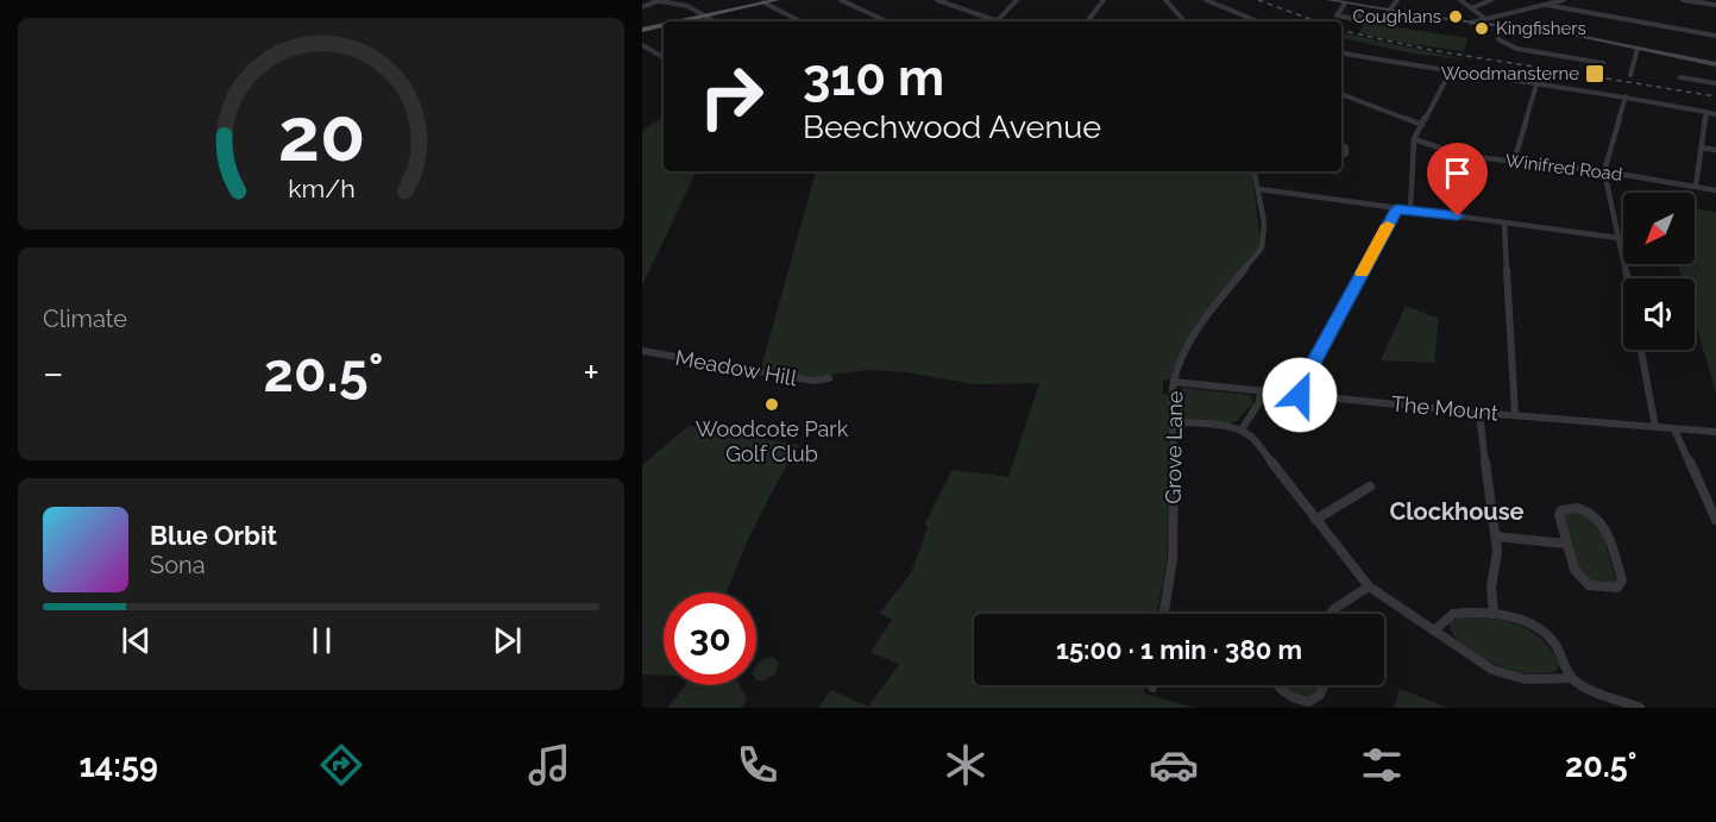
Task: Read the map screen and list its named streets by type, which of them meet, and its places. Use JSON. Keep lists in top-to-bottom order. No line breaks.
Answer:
{"streets":{"street":["Winifred Road","Meadow Hill","The Mount","Grove Lane"]},"crossings":[["The Mount","Grove Lane"]],"districts":["Clockhouse"],"places":{"other":["Coughlans","Kingfishers","Woodcote Park Golf Club"],"transit":["Woodmansterne"]},"north":"bottom left","page":{"turn":["310 m","Beechwood Avenue"],"tile":"Climate","heat":["−","20.5°","+"],"song":["Blue Orbit","Sona"],"limit":"30","trip":"15:00 · 1 min · 380 m","tabs":["14:59","20.5°"],"gauge":["20","km/h"]}}
